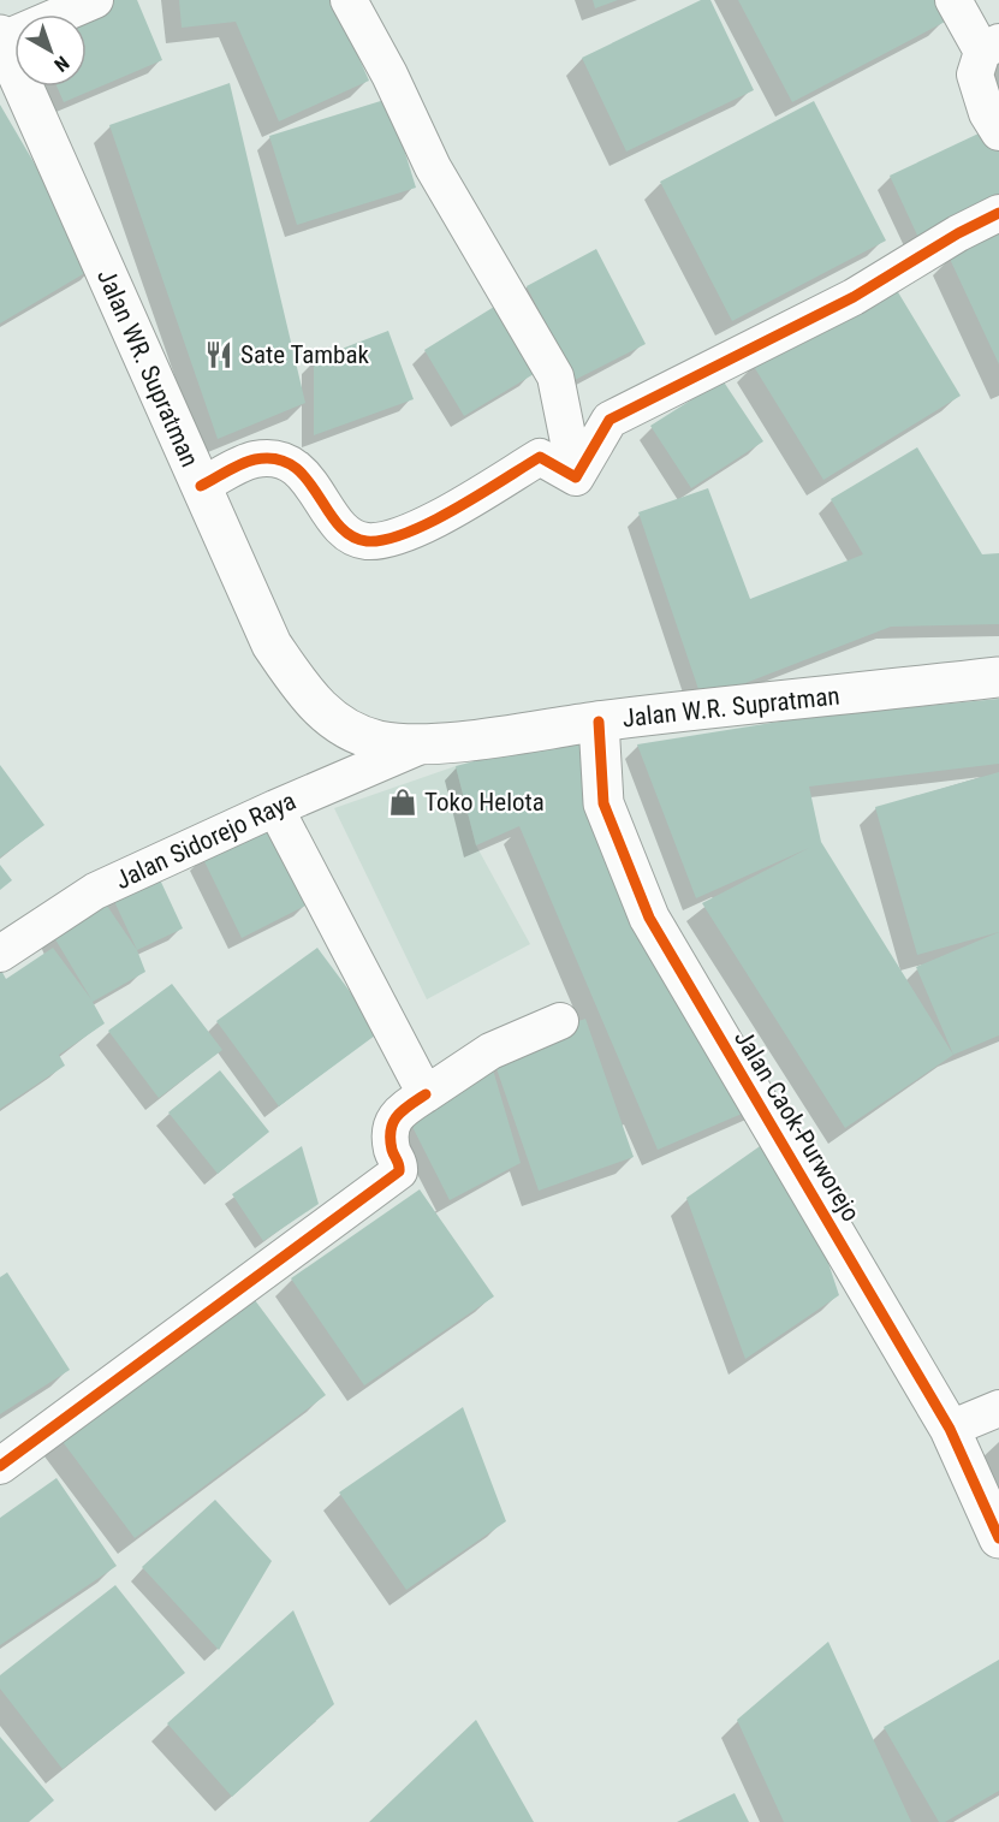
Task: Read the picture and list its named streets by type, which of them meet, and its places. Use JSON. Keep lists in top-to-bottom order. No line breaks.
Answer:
{"streets":{"main road":["Jalan WR. Supratman","Jalan W.R. Supratman","Jalan Caok-Purworejo"],"street":["Jalan Sidorejo Raya"]},"crossings":[["Jalan WR. Supratman","Jalan W.R. Supratman"],["Jalan WR. Supratman","Jalan Sidorejo Raya"],["Jalan W.R. Supratman","Jalan Sidorejo Raya"],["Jalan W.R. Supratman","Jalan Caok-Purworejo"]],"places":{"restaurant":["Sate Tambak"],"shop":["Toko Helota"]},"north":"bottom right"}
